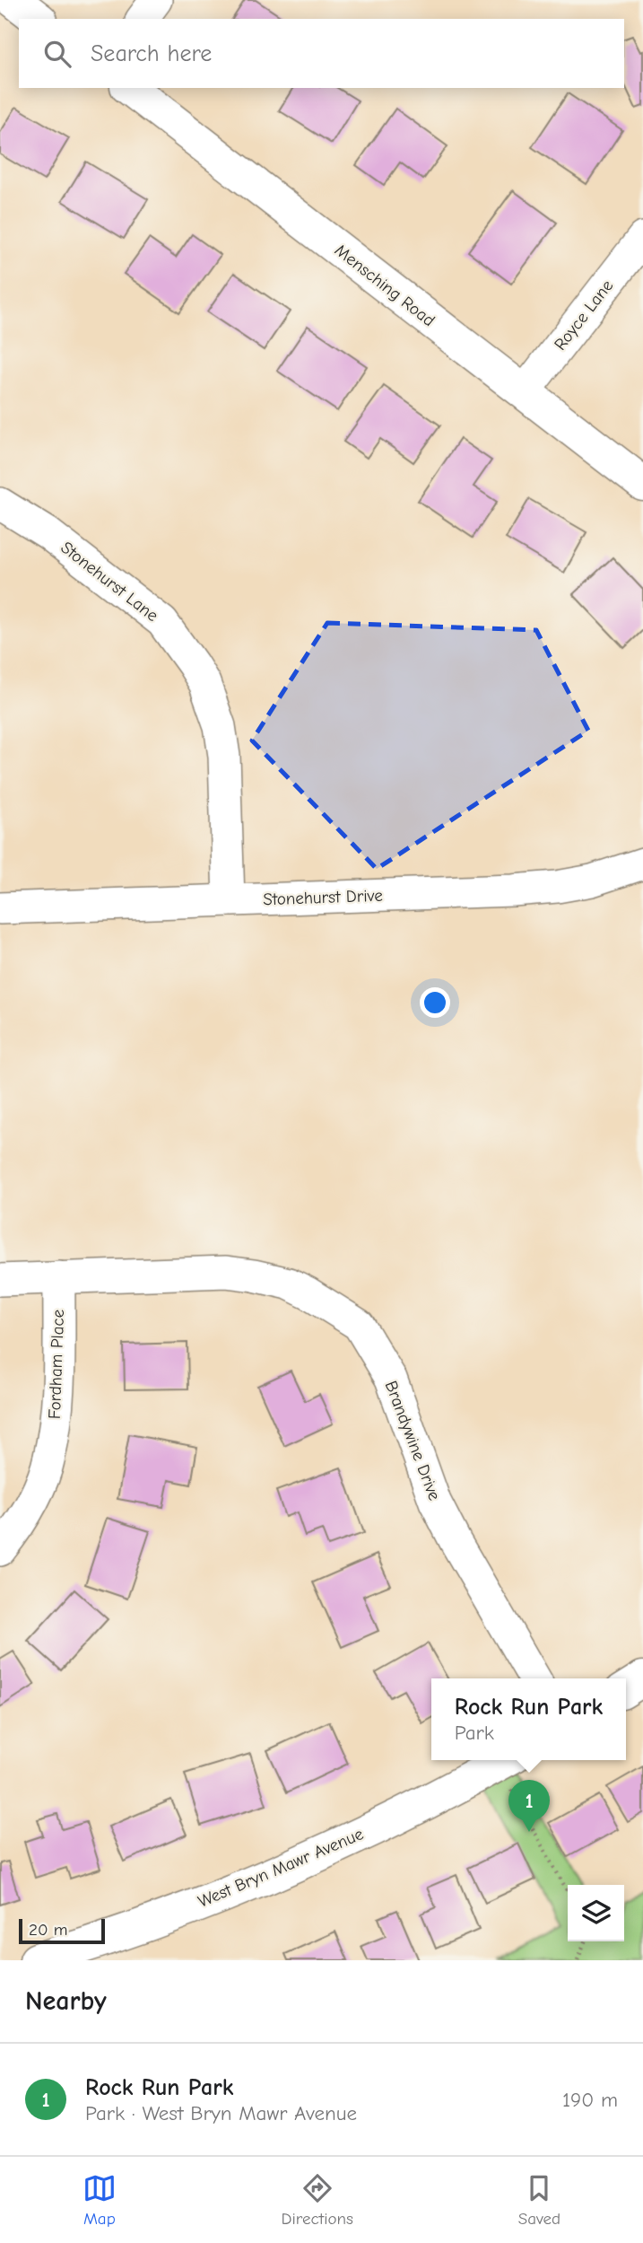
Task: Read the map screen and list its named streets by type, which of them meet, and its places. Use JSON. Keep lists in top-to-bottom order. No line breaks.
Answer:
{"streets":{"street":["Mensching Road","Royce Lane","Stonehurst Lane","Stonehurst Drive","Fordham Place","Brandywine Drive","West Bryn Mawr Avenue"]},"crossings":[["Mensching Road","Royce Lane"],["Stonehurst Lane","Stonehurst Drive"],["Fordham Place","Brandywine Drive"]],"scale_bar":"20 m","page":{"search":"Search here","popup":["Rock Run Park","Park"],"pins":"1","scale":"20 m","heading":"Nearby","list":[{"mark":"1","name":"Rock Run Park","note":"Park · West Bryn Mawr Avenue","value":"190 m"}],"nav":["Map","Directions","Saved"]}}
